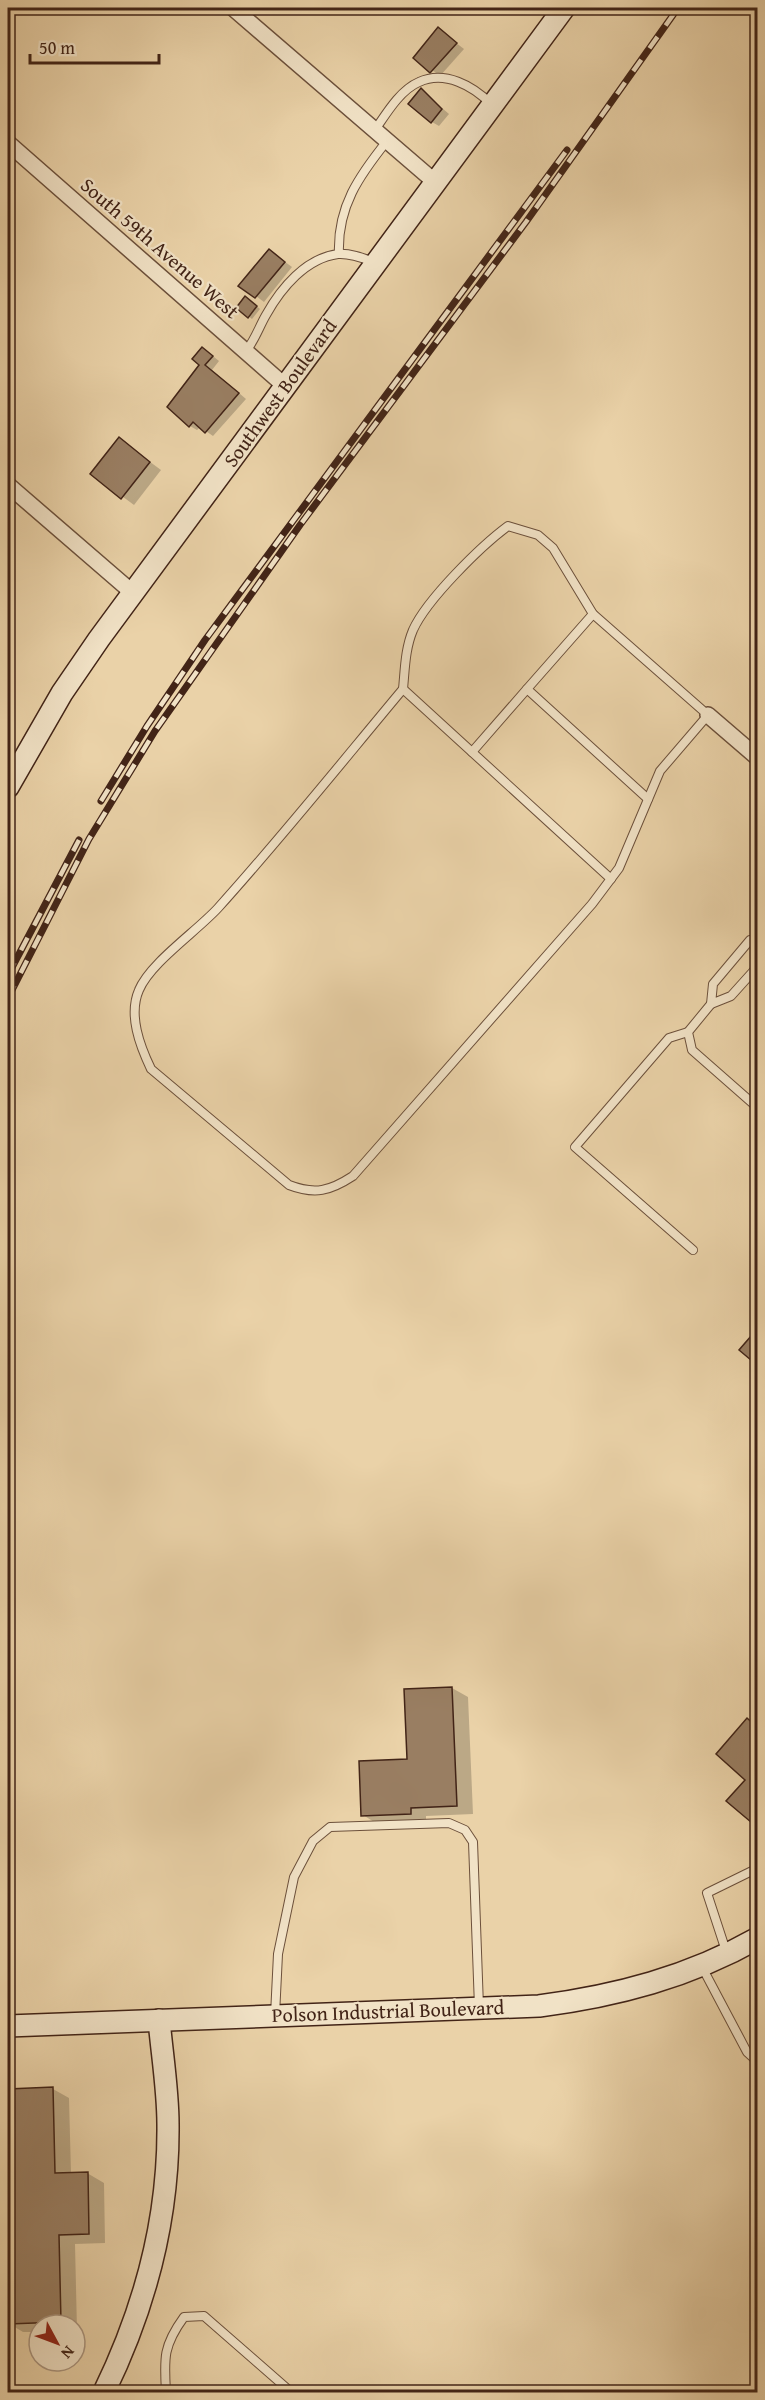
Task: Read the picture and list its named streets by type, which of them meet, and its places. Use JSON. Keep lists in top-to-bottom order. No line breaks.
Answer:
{"streets":{"street":["South 59th Avenue West","Southwest Boulevard","Polson Industrial Boulevard"]},"crossings":[["South 59th Avenue West","Southwest Boulevard"]],"scale_bar":"50 m","north":"bottom right"}
